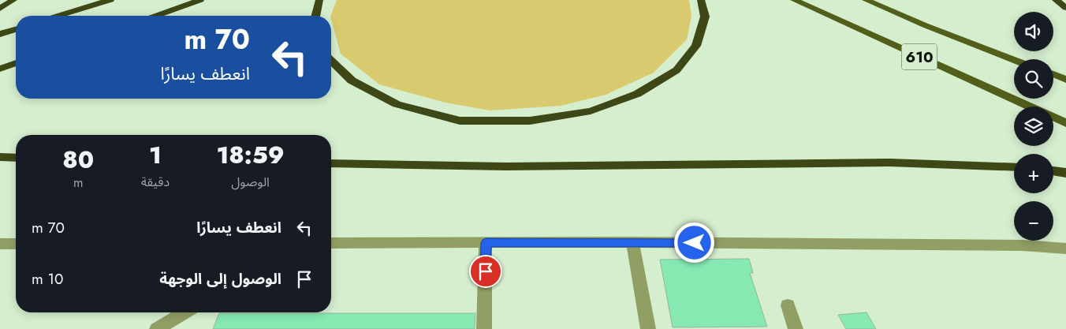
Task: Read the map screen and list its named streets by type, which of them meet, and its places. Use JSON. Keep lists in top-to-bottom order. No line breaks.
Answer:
{"streets":{"main road":["610"]},"page":{"map_buttons":["+","−"],"turn":["70 m","انعطف يسارًا"],"eta":["18:59","الوصول","1","دقيقة","80","m"],"list":[{"name":"انعطف يسارًا","value":"70 m"},{"name":"الوصول إلى الوجهة","value":"10 m"}]}}
